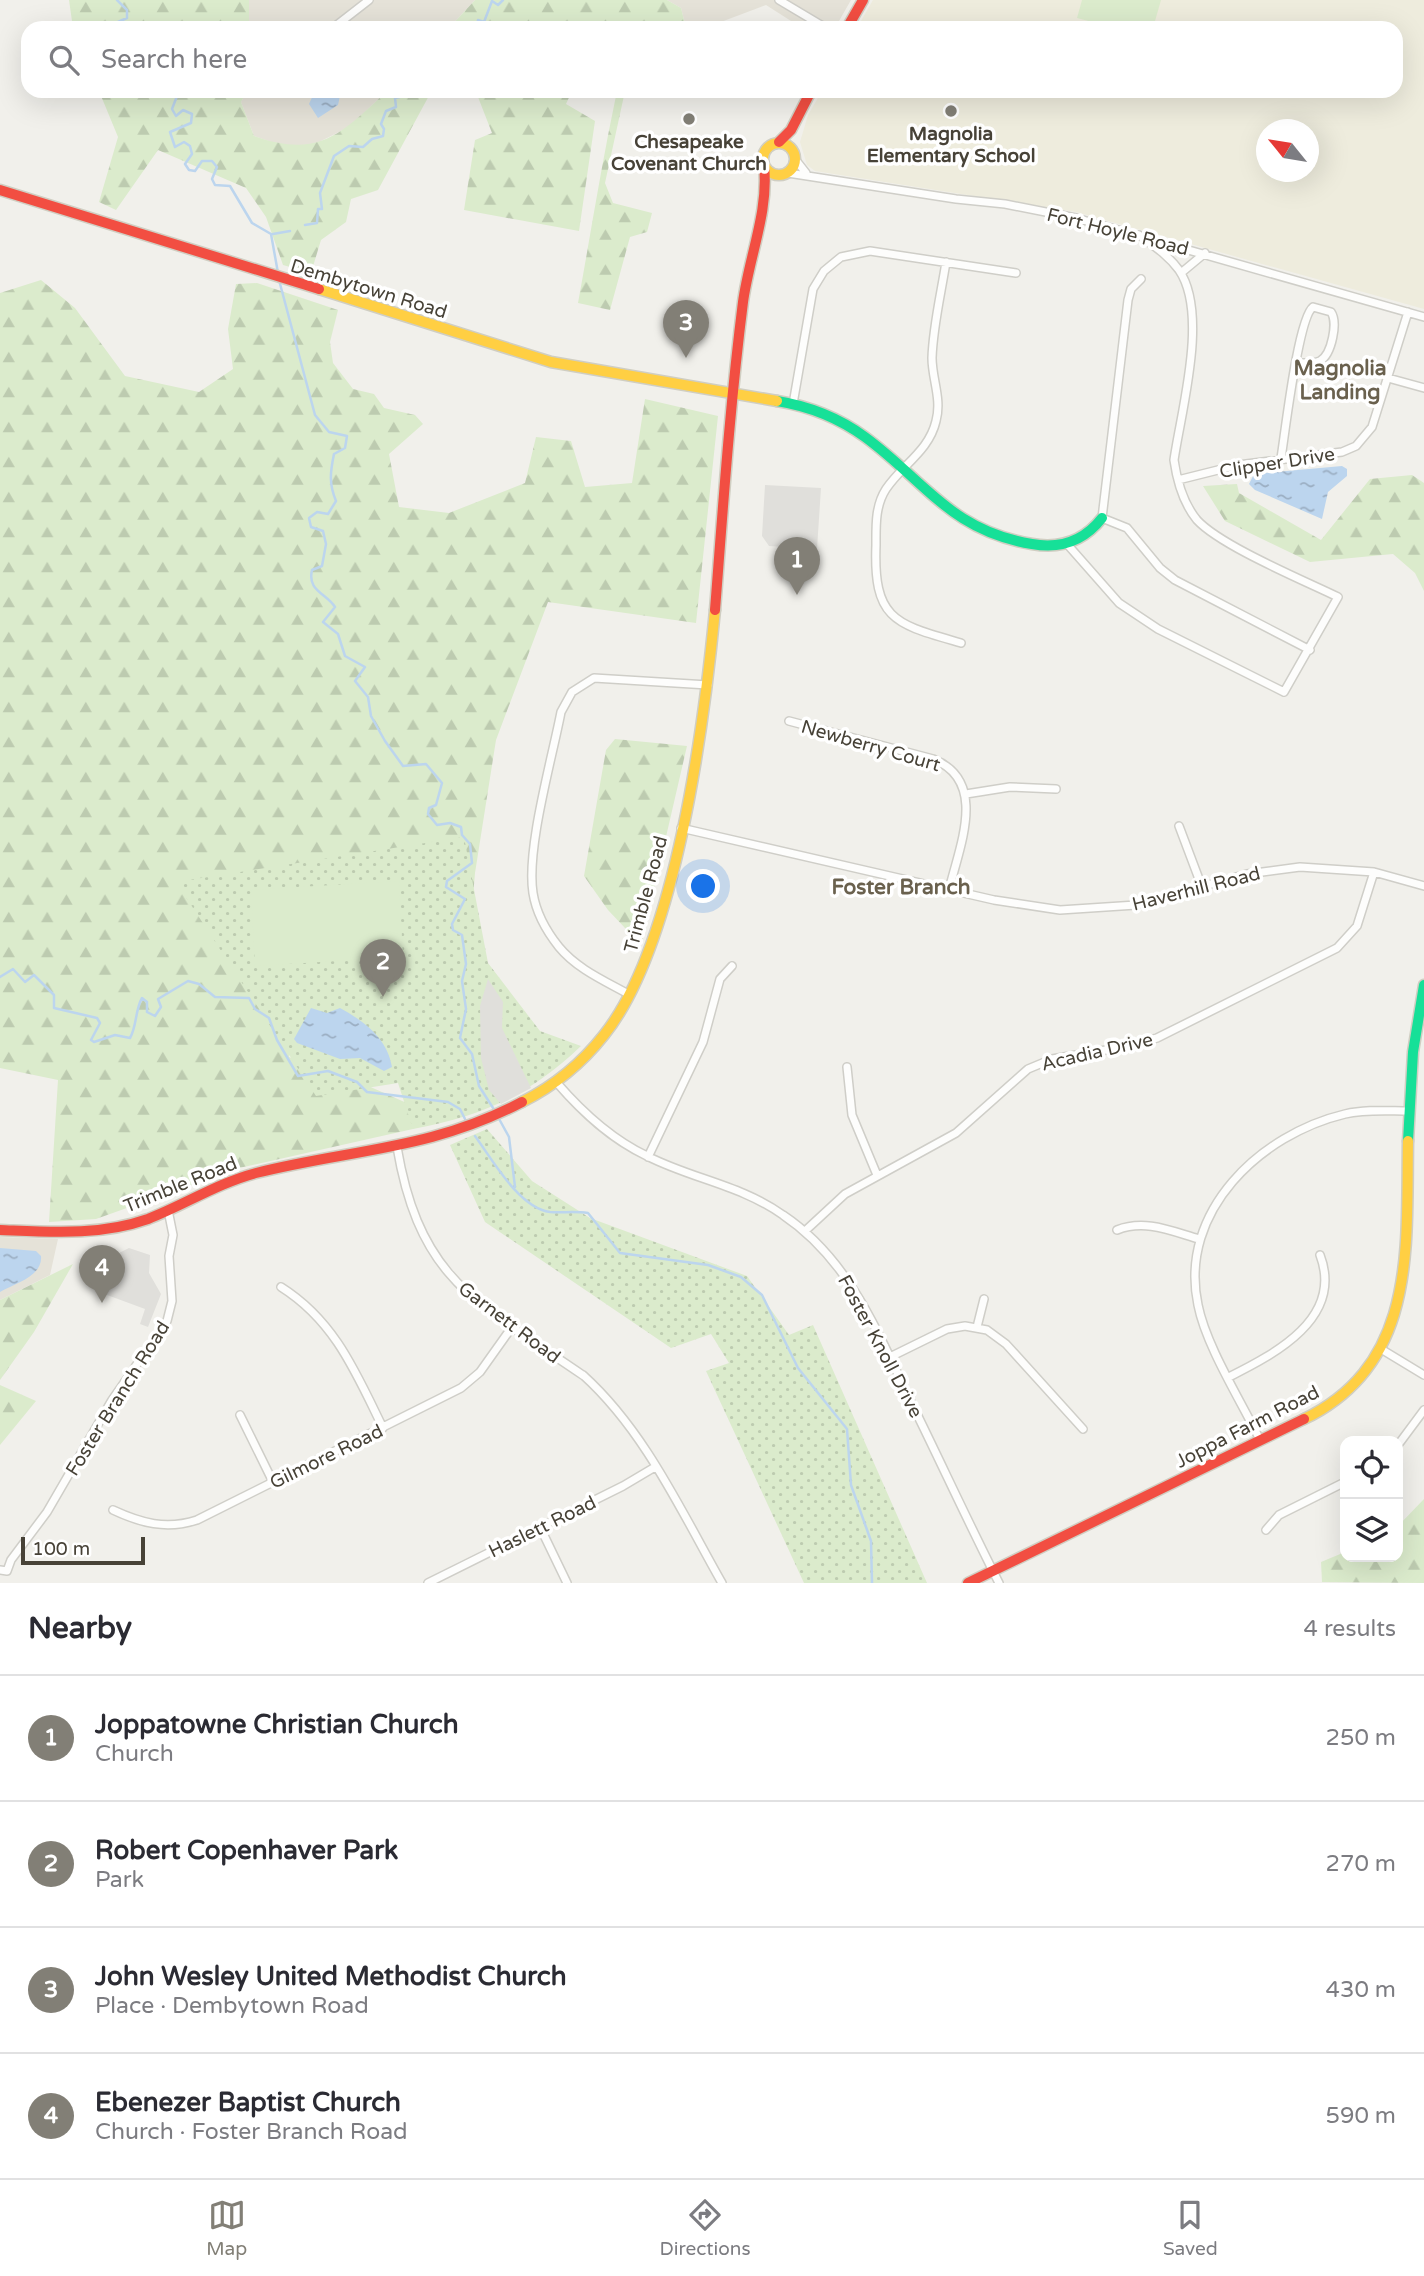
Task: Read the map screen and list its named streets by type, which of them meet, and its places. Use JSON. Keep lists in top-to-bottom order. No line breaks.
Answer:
{"streets":{"street":["Fort Hoyle Road","Dembytown Road","Clipper Drive","Newberry Court","Haverhill Road","Trimble Road","Acadia Drive","Garnett Road","Foster Knoll Drive","Foster Branch Road","Joppa Farm Road","Gilmore Road","Haslett Road"]},"crossings":[["Fort Hoyle Road","Clipper Drive"],["Fort Hoyle Road","Trimble Road"],["Dembytown Road","Trimble Road"],["Haverhill Road","Trimble Road"],["Haverhill Road","Acadia Drive"],["Trimble Road","Garnett Road"],["Trimble Road","Foster Knoll Drive"],["Trimble Road","Foster Branch Road"],["Acadia Drive","Foster Knoll Drive"],["Garnett Road","Gilmore Road"],["Garnett Road","Haslett Road"],["Foster Knoll Drive","Joppa Farm Road"]],"districts":["Magnolia Landing","Foster Branch"],"places":["Magnolia Elementary School","Chesapeake Covenant Church"],"scale_bar":"100 m","north":"top left","page":{"search":"Search here","pins":["3","1","2","4"],"scale":"100 m","heading":["Nearby","4 results"],"list":[{"mark":"1","name":"Joppatowne Christian Church","note":"Church","value":"250 m"},{"mark":"2","name":"Robert Copenhaver Park","note":"Park","value":"270 m"},{"mark":"3","name":"John Wesley United Methodist Church","note":"Place · Dembytown Road","value":"430 m"},{"mark":"4","name":"Ebenezer Baptist Church","note":"Church · Foster Branch Road","value":"590 m"}],"nav":["Map","Directions","Saved"]}}
